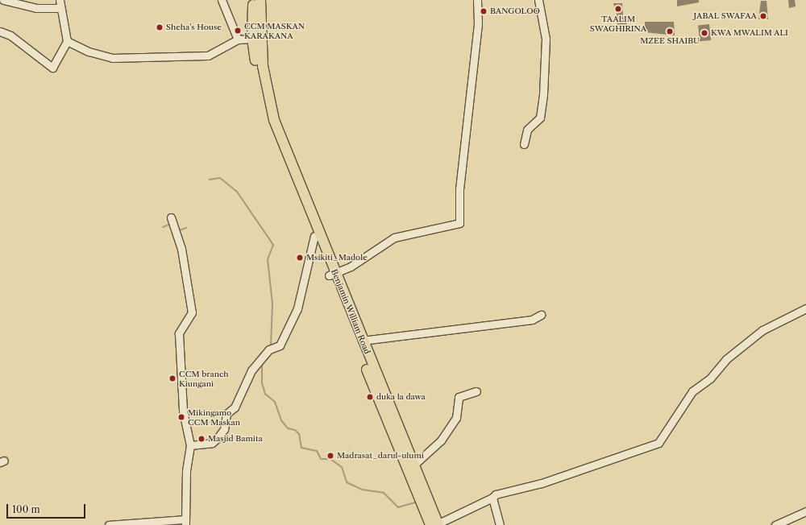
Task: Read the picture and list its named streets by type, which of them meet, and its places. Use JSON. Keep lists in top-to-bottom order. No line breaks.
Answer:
{"streets":{"main road":["Benjamin William Road"]},"places":["TAALIM SWAGHIRINA","BANGOLOO","JABAL SWAFAA","Sheha's House","CCM MASKAN KARAKANA","MZEE SHAIBU","KWA MWALIM ALI","Msikiti_Madole","CCM branch Kiungani","duka la dawa","Mikingamo CCM Maskan","Masjid Bamita","Madrasat_darul-ulumi"],"scale_bar":"100 m"}
